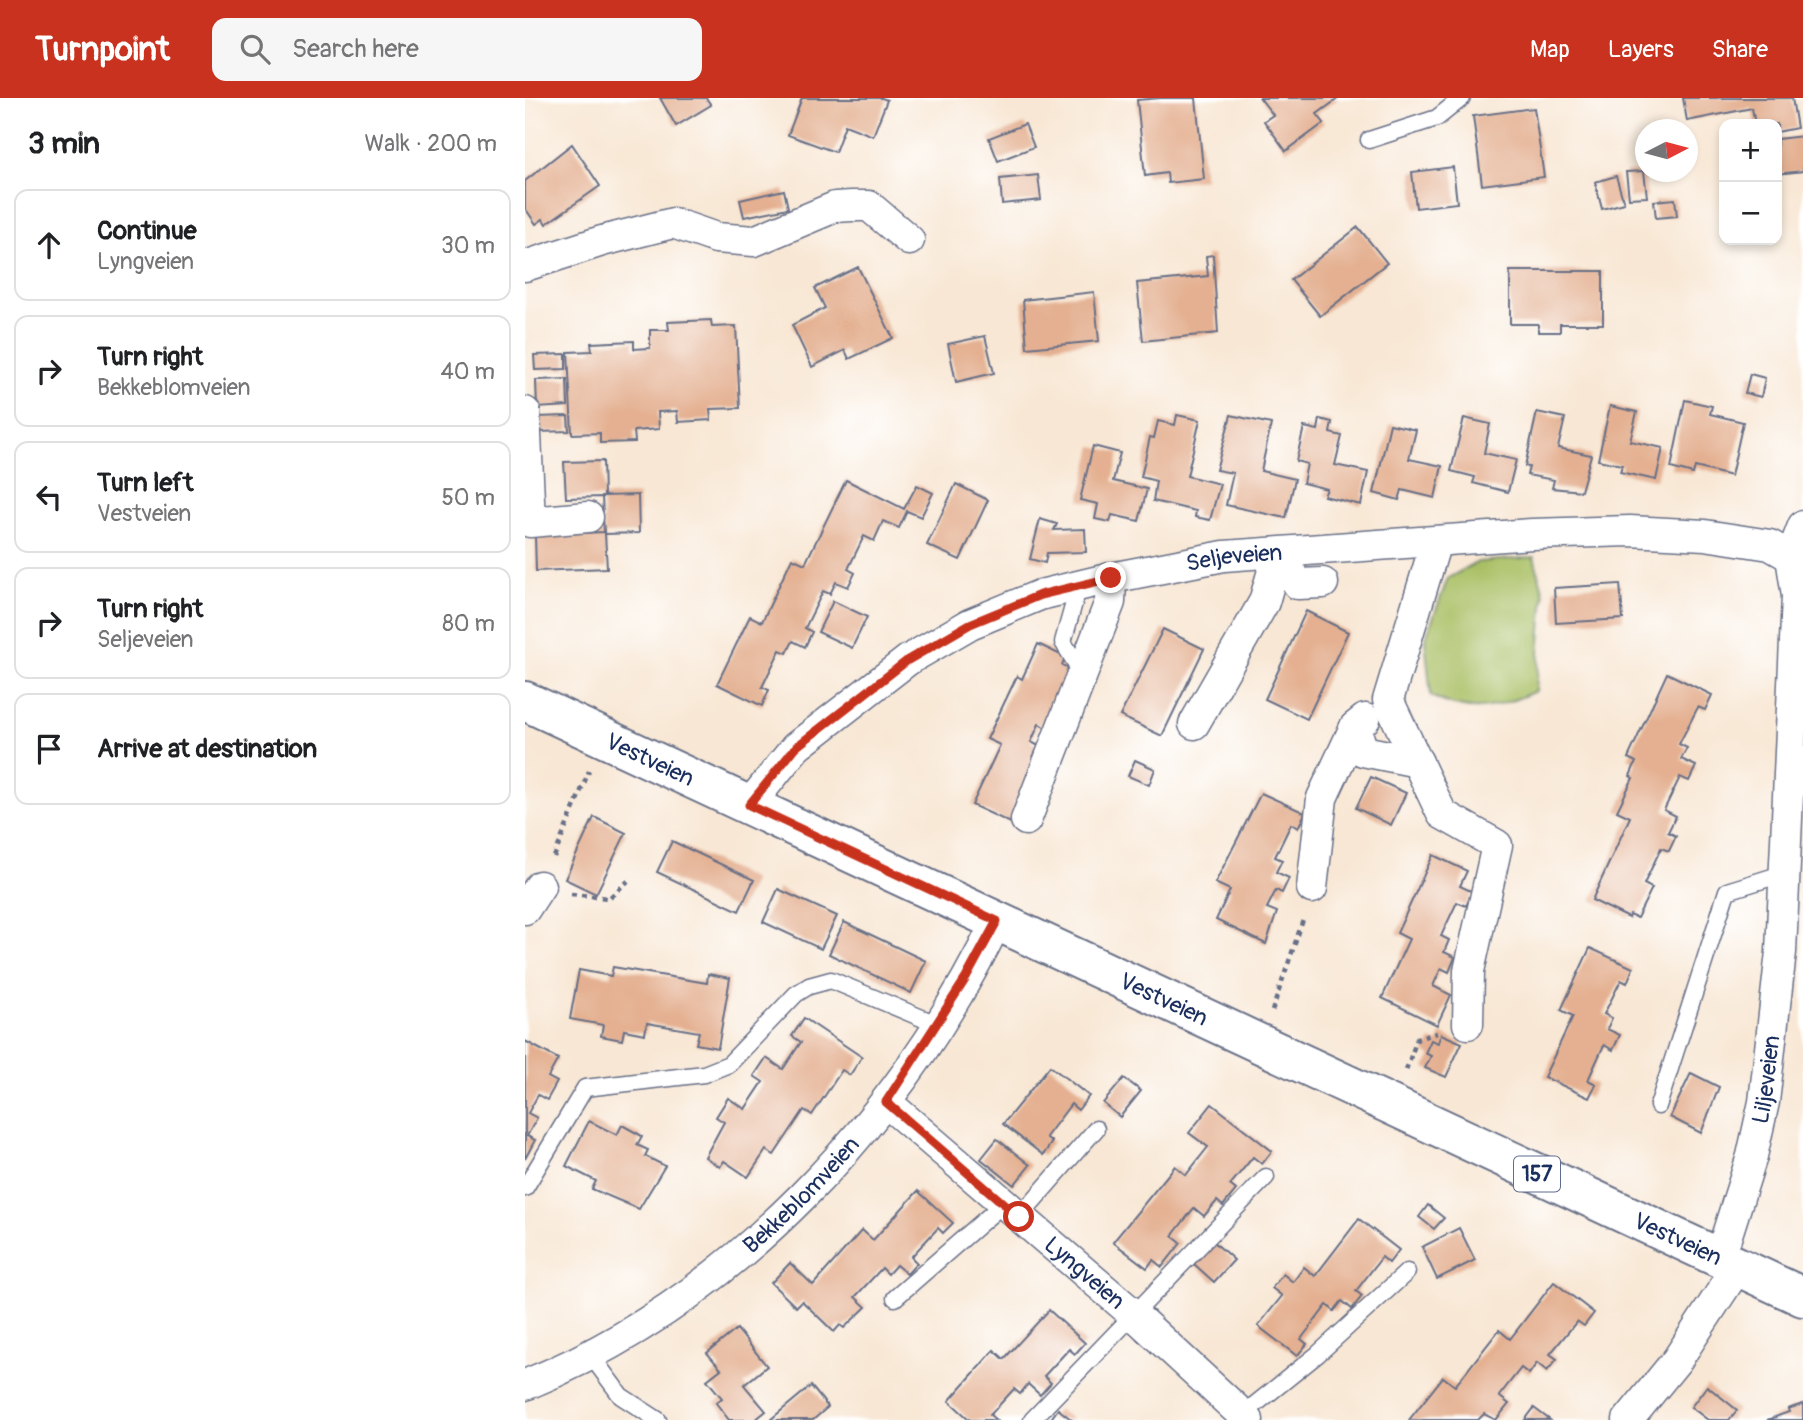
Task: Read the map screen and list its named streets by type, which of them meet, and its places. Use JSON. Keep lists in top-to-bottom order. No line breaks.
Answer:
{"streets":{"main road":["Vestveien","157"],"street":["Seljeveien","Liljeveien","Bekkeblomveien","Lyngveien"]},"crossings":[["Seljeveien","Vestveien"],["Seljeveien","Liljeveien"],["Vestveien","Liljeveien"],["Vestveien","Bekkeblomveien"],["Bekkeblomveien","Lyngveien"]],"north":"right","page":{"header":"Turnpoint","search":"Search here","nav":["Map","Layers","Share"],"heading":["3 min","Walk · 200 m"],"map_buttons":["+","−"],"list":[["Continue","Lyngveien","30 m"],["Turn right","Bekkeblomveien","40 m"],["Turn left","Vestveien","50 m"],["Turn right","Seljeveien","80 m"],"Arrive at destination"]}}
